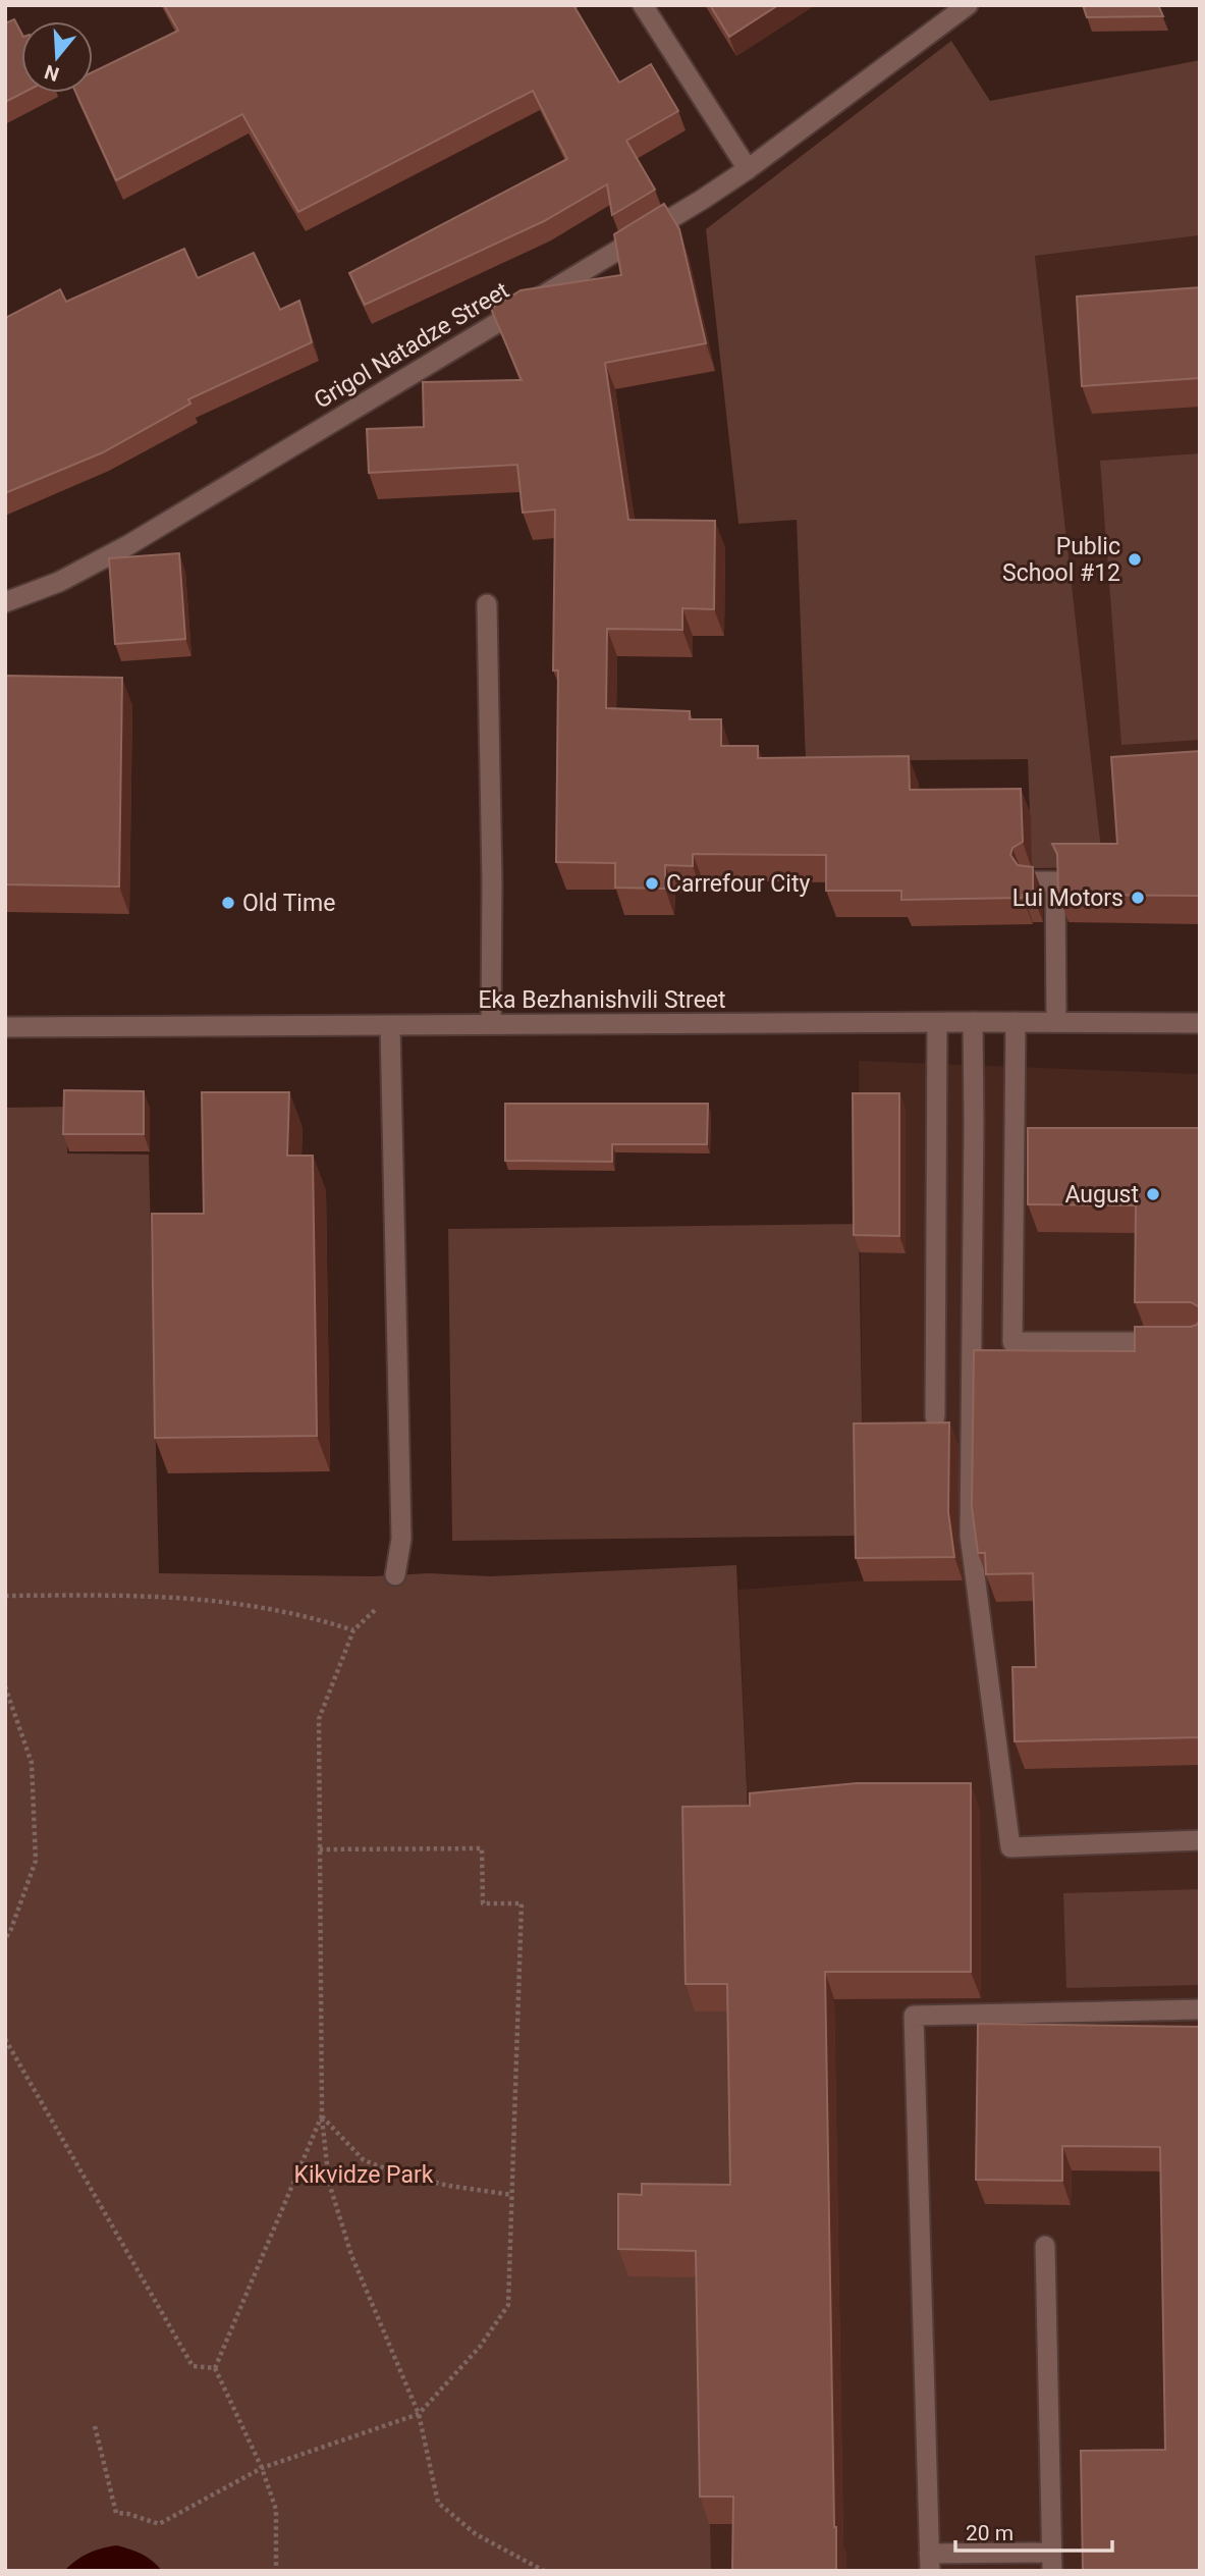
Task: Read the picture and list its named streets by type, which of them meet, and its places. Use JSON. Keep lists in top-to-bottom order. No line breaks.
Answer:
{"streets":{"street":["Grigol Natadze Street","Eka Bezhanishvili Street"]},"parks":["Kikvidze Park"],"places":["Public School #12","Carrefour City","Lui Motors","Old Time","August"],"scale_bar":"20 m","north":"bottom"}
